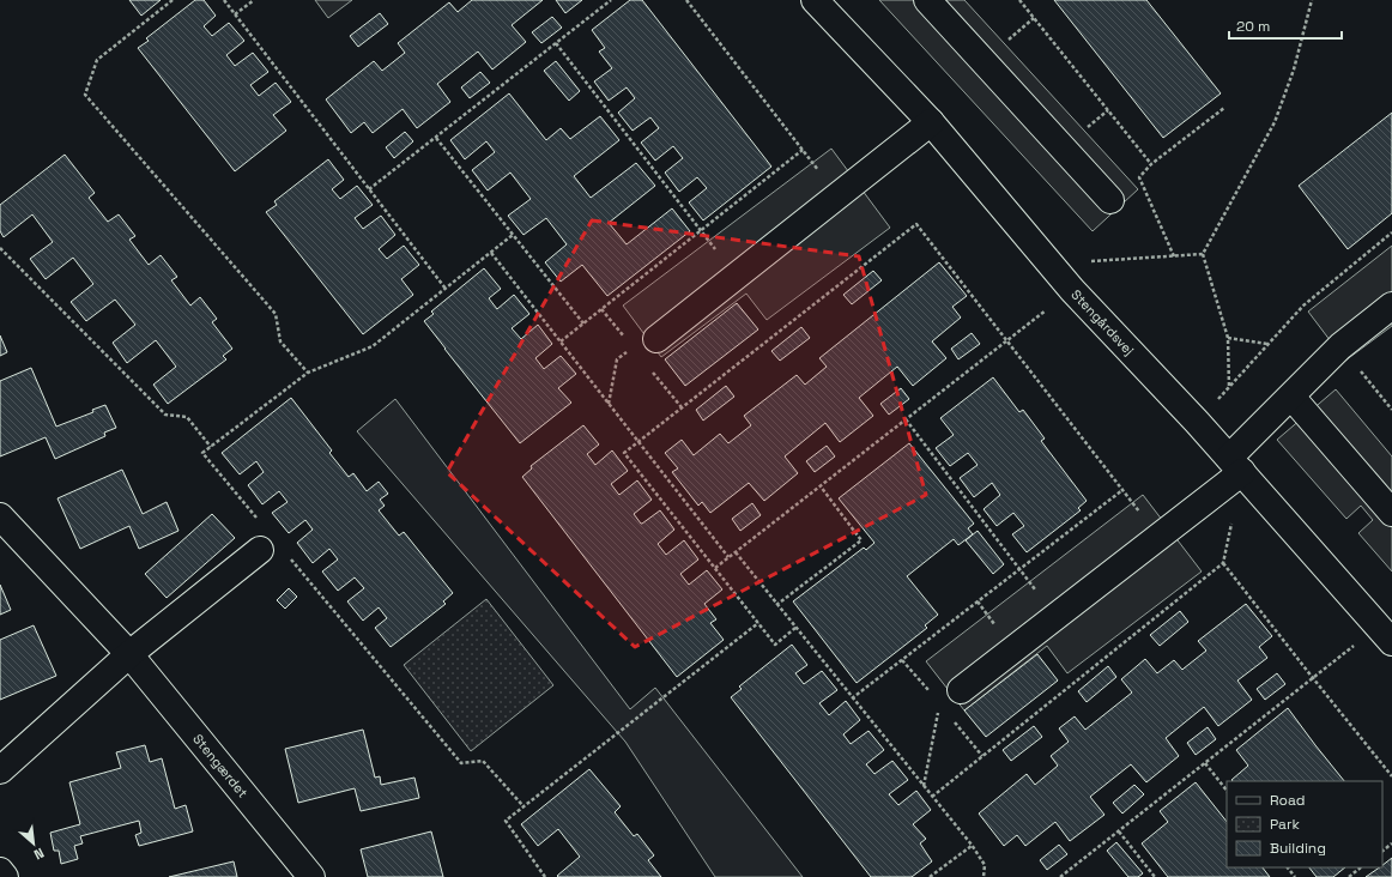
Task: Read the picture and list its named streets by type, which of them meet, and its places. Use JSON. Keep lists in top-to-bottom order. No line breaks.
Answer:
{"streets":{"street":["Stengårdsvej","Stengærdet"]},"legend":["Road","Park","Building"],"scale_bar":"20 m","north":"bottom right"}
